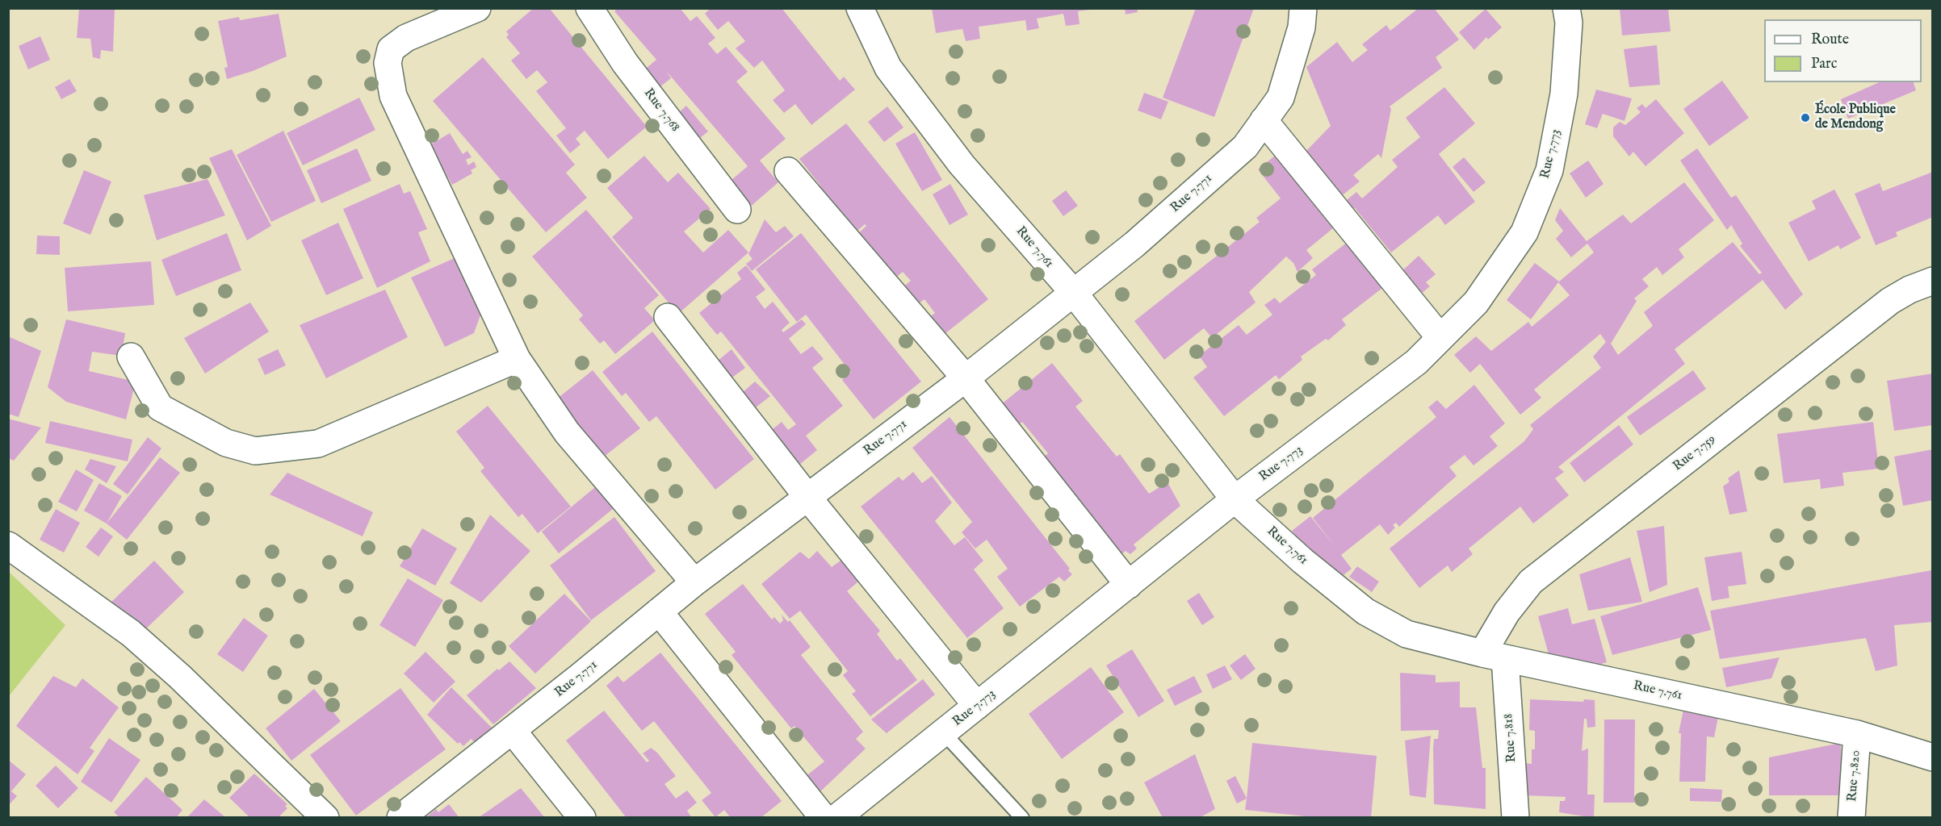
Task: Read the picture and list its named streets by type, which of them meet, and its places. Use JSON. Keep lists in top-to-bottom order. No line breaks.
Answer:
{"streets":{"street":["Rue 7.768","Rue 7.773","Rue 7.771","Rue 7.761","Rue 7.759","Rue 7.818","Rue 7.820"]},"crossings":[["Rue 7.773","Rue 7.761"],["Rue 7.771","Rue 7.761"],["Rue 7.761","Rue 7.759"],["Rue 7.761","Rue 7.818"],["Rue 7.761","Rue 7.820"],["Rue 7.759","Rue 7.818"]],"places":["École Publique de Mendong"],"legend":["Route","Parc"]}
